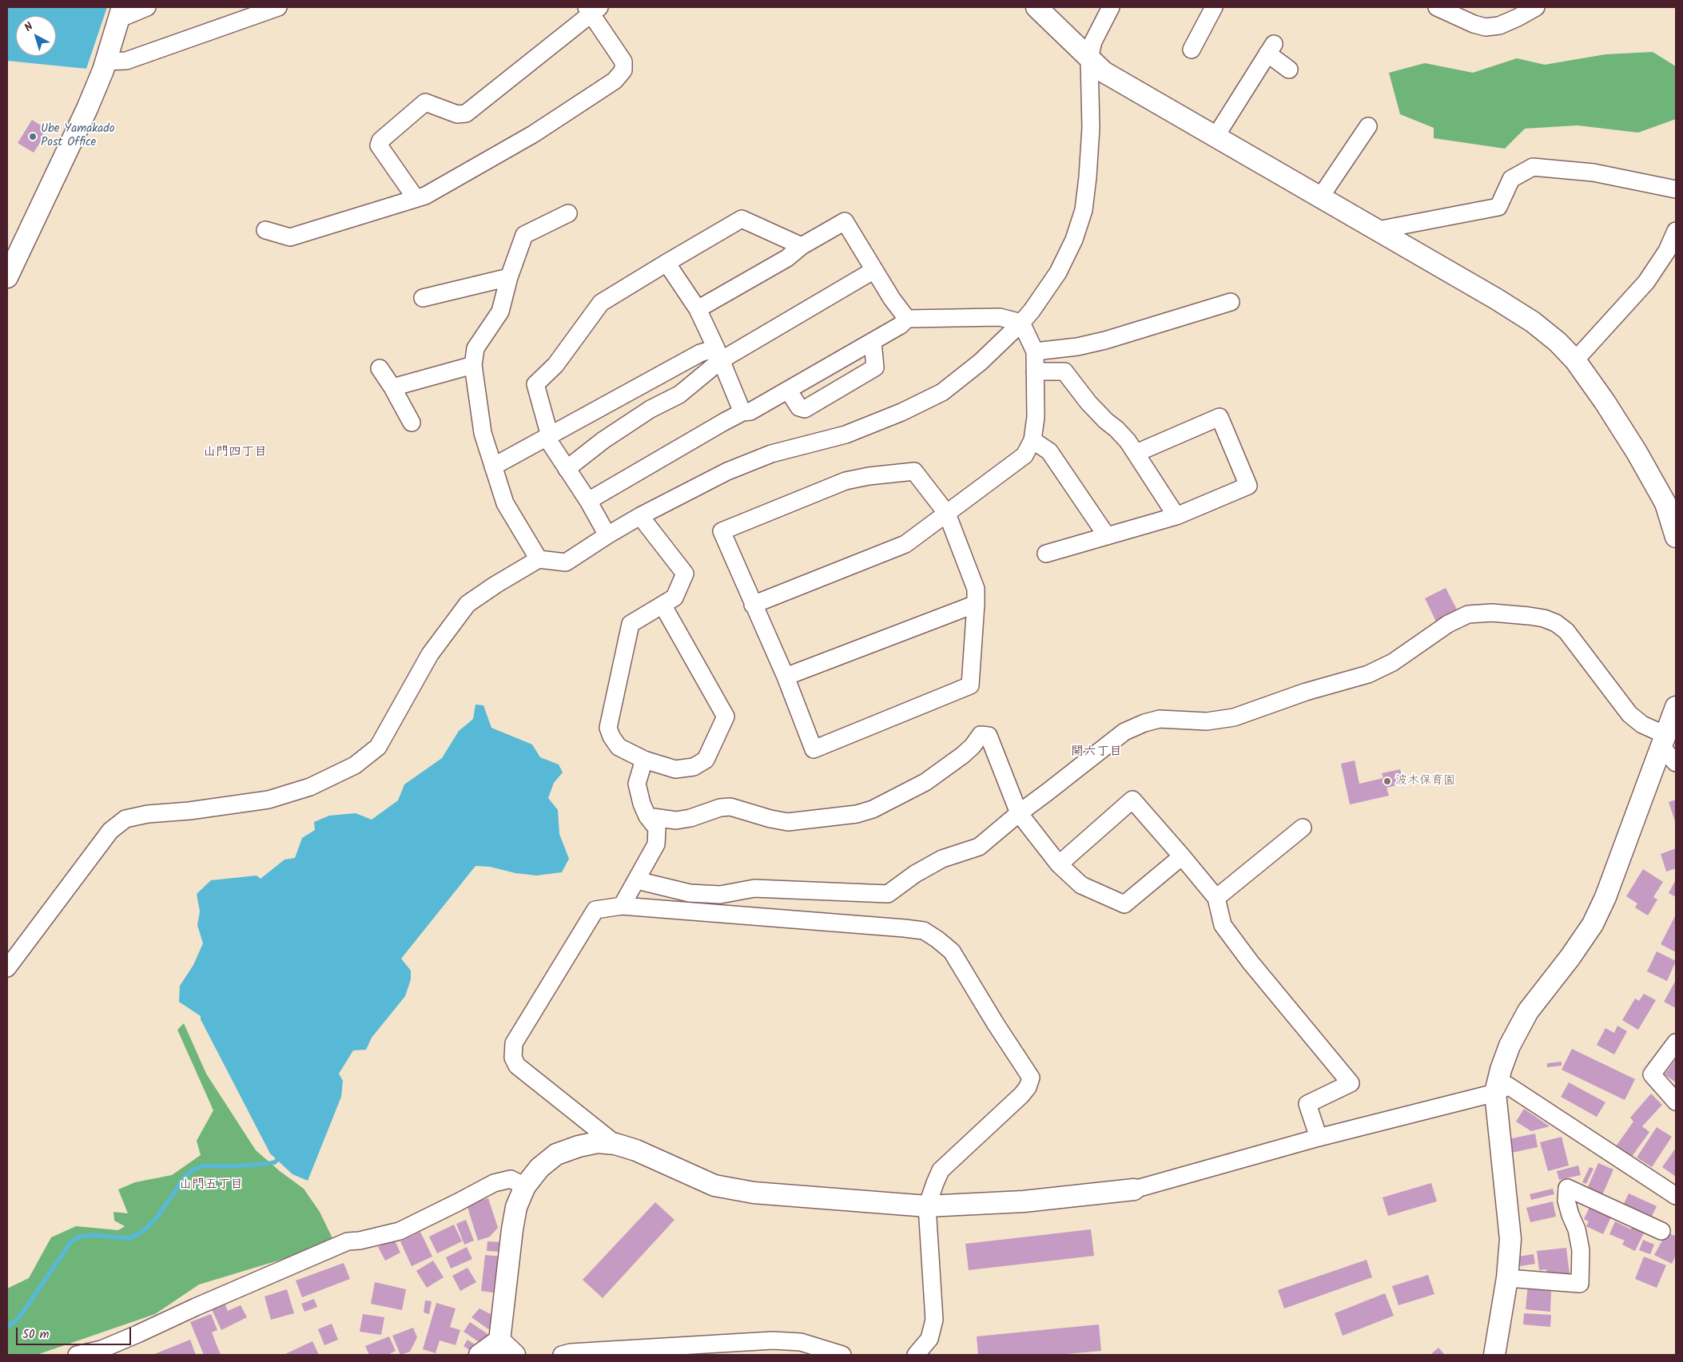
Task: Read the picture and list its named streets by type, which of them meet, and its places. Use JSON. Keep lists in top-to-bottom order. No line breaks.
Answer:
{"districts":["山門四丁目","開六丁目","山門五丁目"],"places":["Ube Yamakado Post Office","波木保育園"],"scale_bar":"50 m","north":"top left"}
